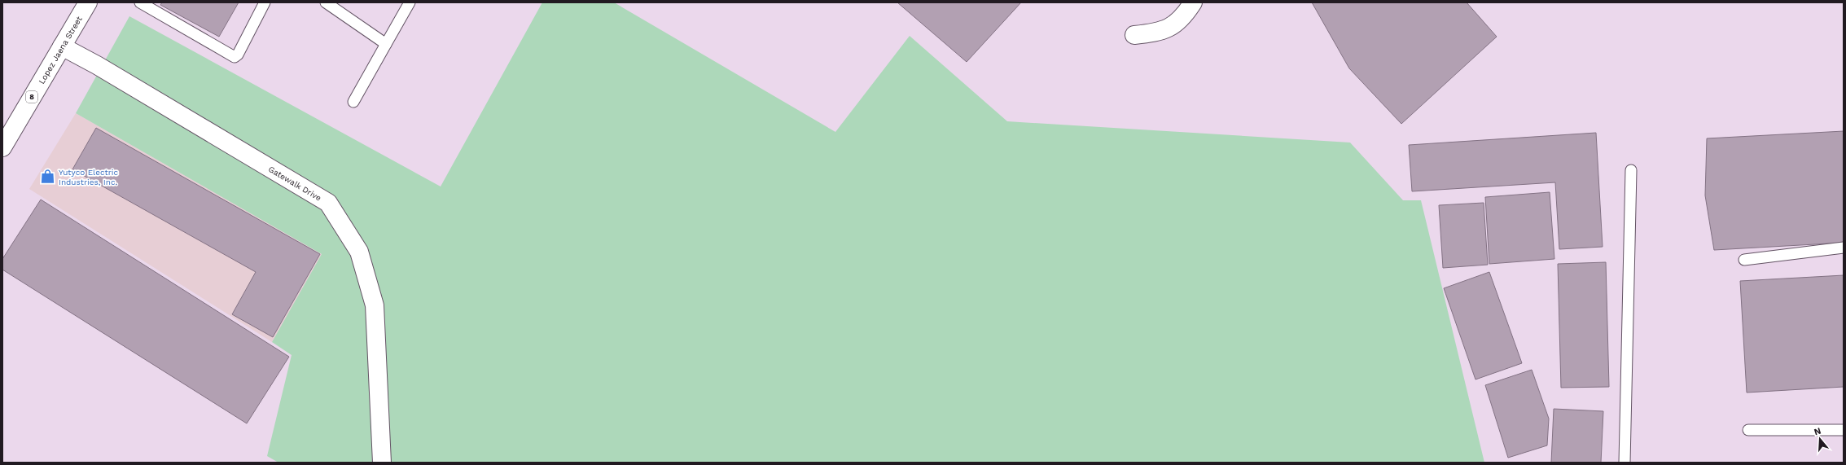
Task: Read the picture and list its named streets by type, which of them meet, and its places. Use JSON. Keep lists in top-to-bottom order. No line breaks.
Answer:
{"streets":{"main road":["Lopez Jaena Street","8","Gatewalk Drive"]},"crossings":[["Lopez Jaena Street","Gatewalk Drive"]],"places":{"shop":["Yutyco Electric Industries, Inc."]},"north":"top"}
